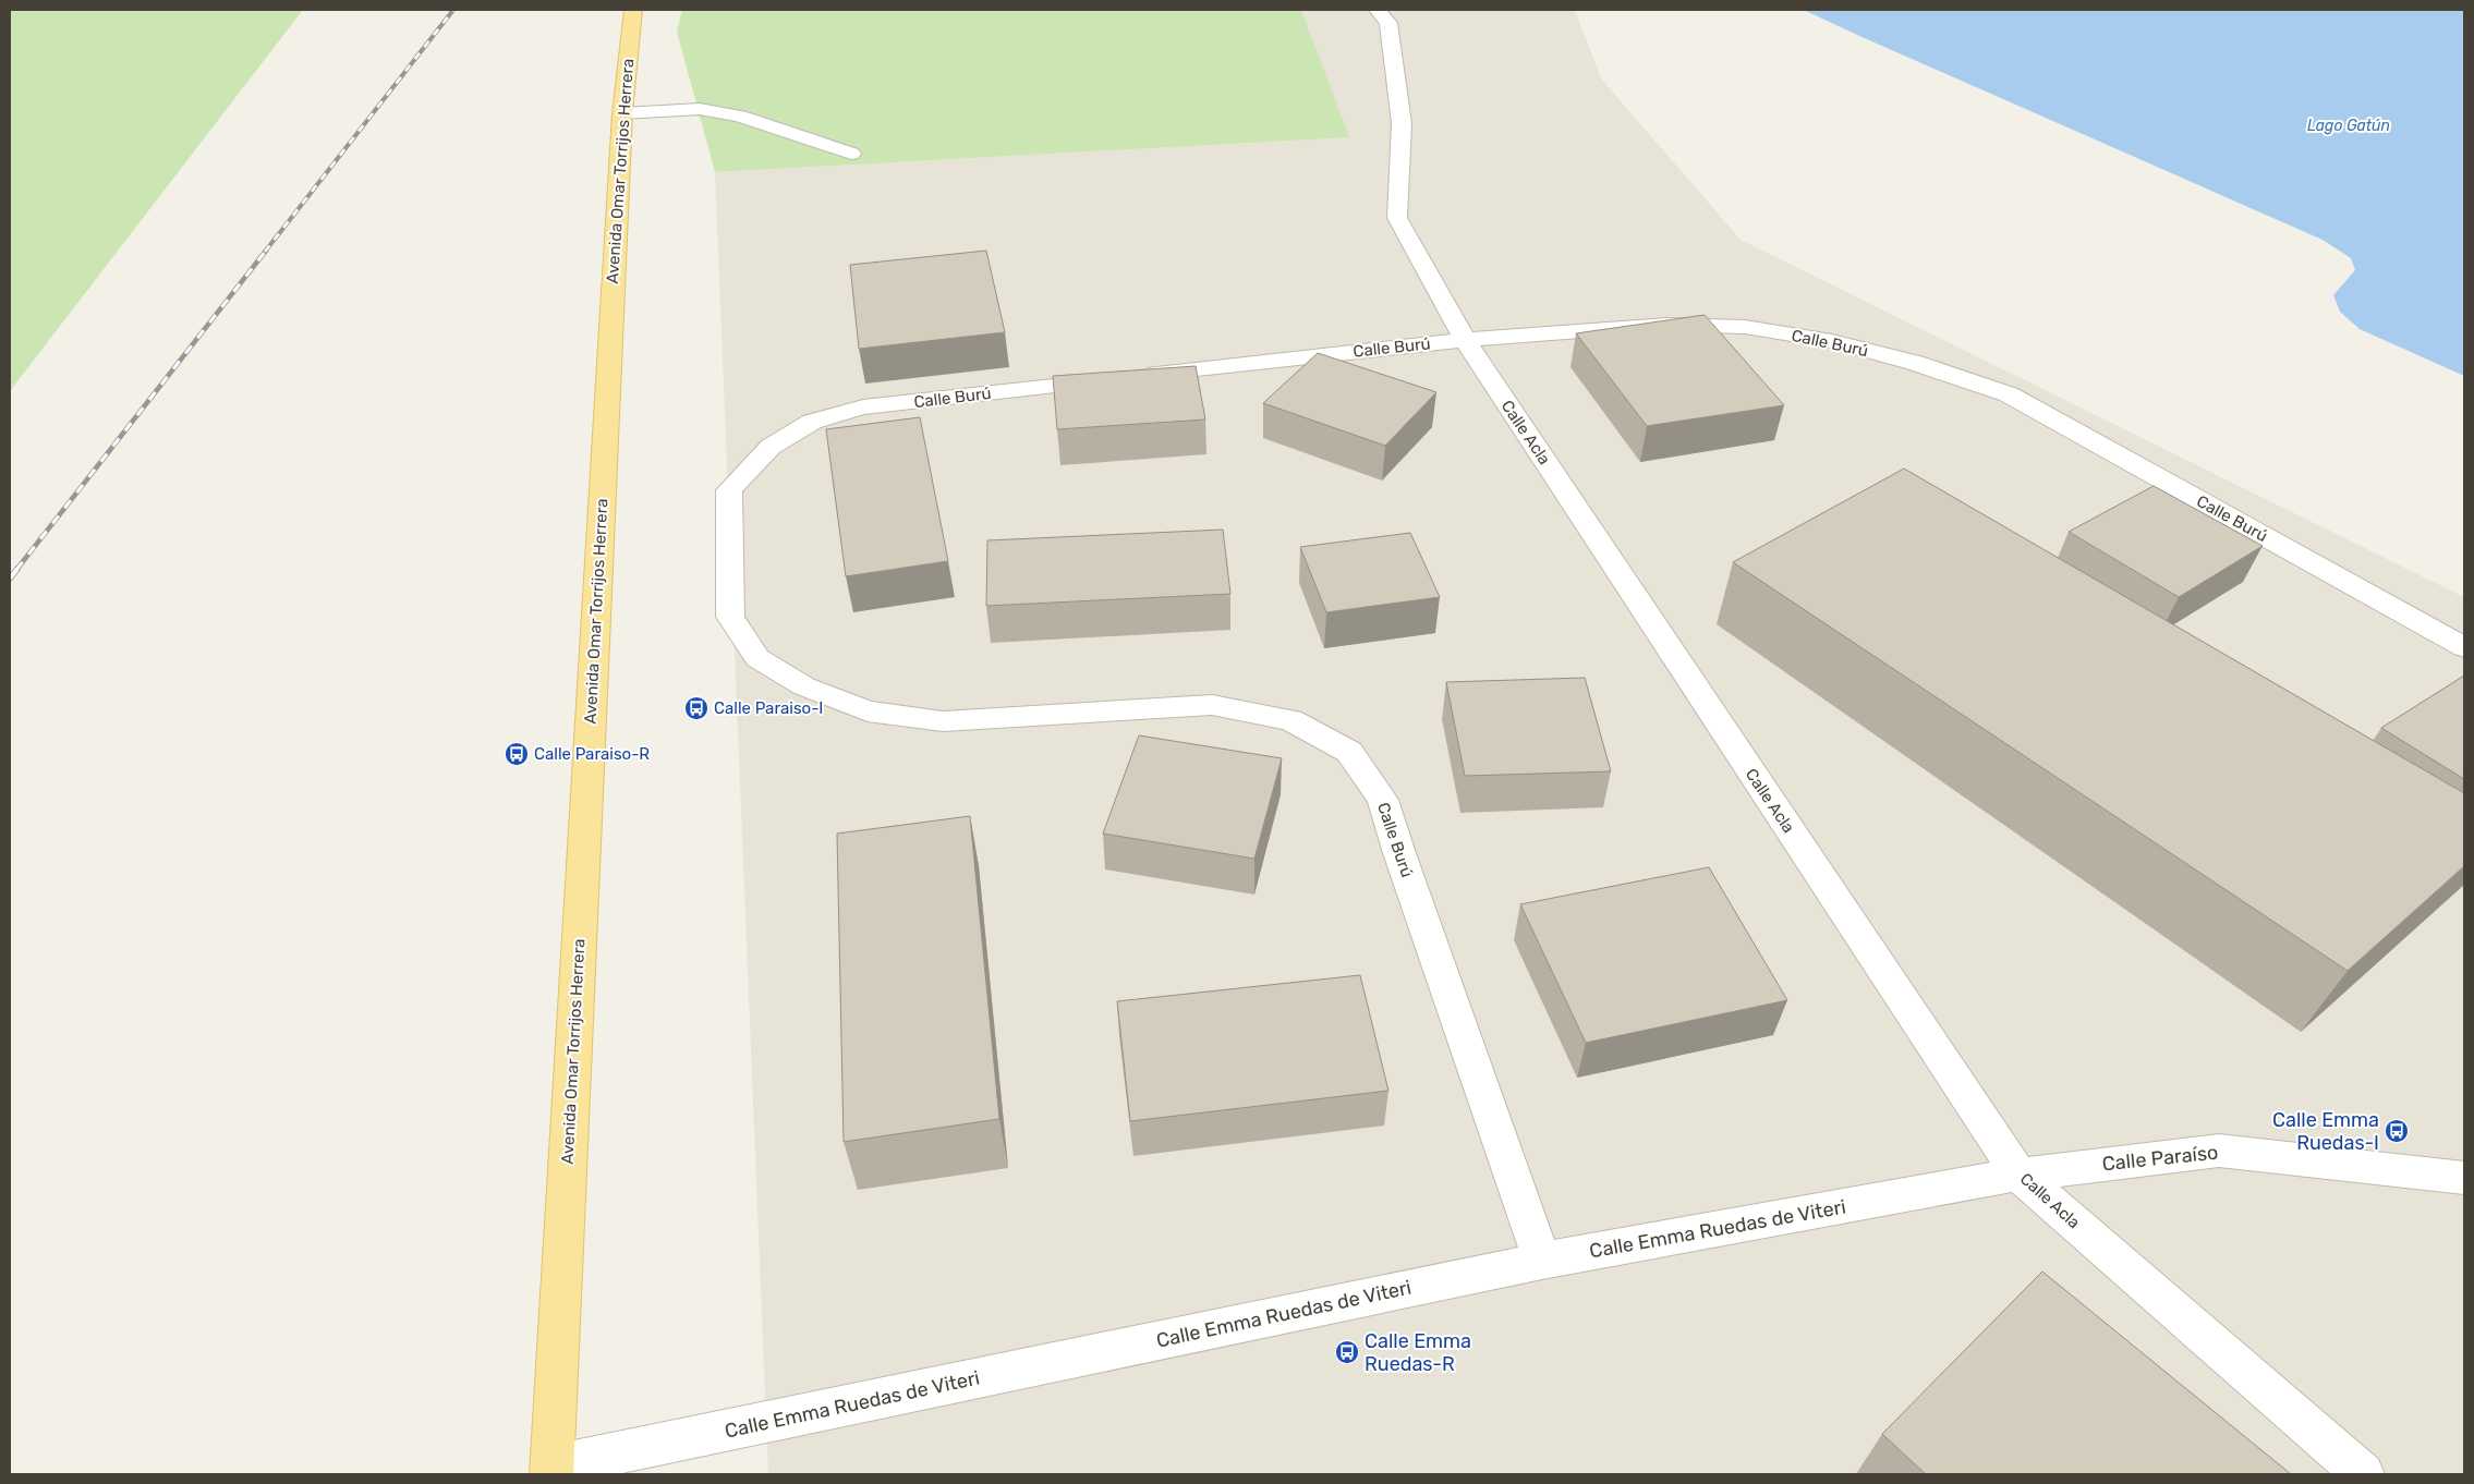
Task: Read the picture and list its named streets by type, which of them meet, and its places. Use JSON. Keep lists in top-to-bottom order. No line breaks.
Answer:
{"streets":{"main road":["Avenida Omar Torrijos Herrera"],"street":["Calle Burú","Calle Acla","Calle Paraíso","Calle Emma Ruedas de Viteri"]},"crossings":[["Avenida Omar Torrijos Herrera","Calle Emma Ruedas de Viteri"],["Calle Burú","Calle Acla"],["Calle Burú","Calle Emma Ruedas de Viteri"],["Calle Acla","Calle Paraíso"],["Calle Acla","Calle Emma Ruedas de Viteri"],["Calle Paraíso","Calle Emma Ruedas de Viteri"]],"water":["Lago Gatún"],"places":{"bus stop":["Calle Paraiso-I","Calle Paraiso-R","Calle Emma Ruedas-I","Calle Emma Ruedas-R"]}}
